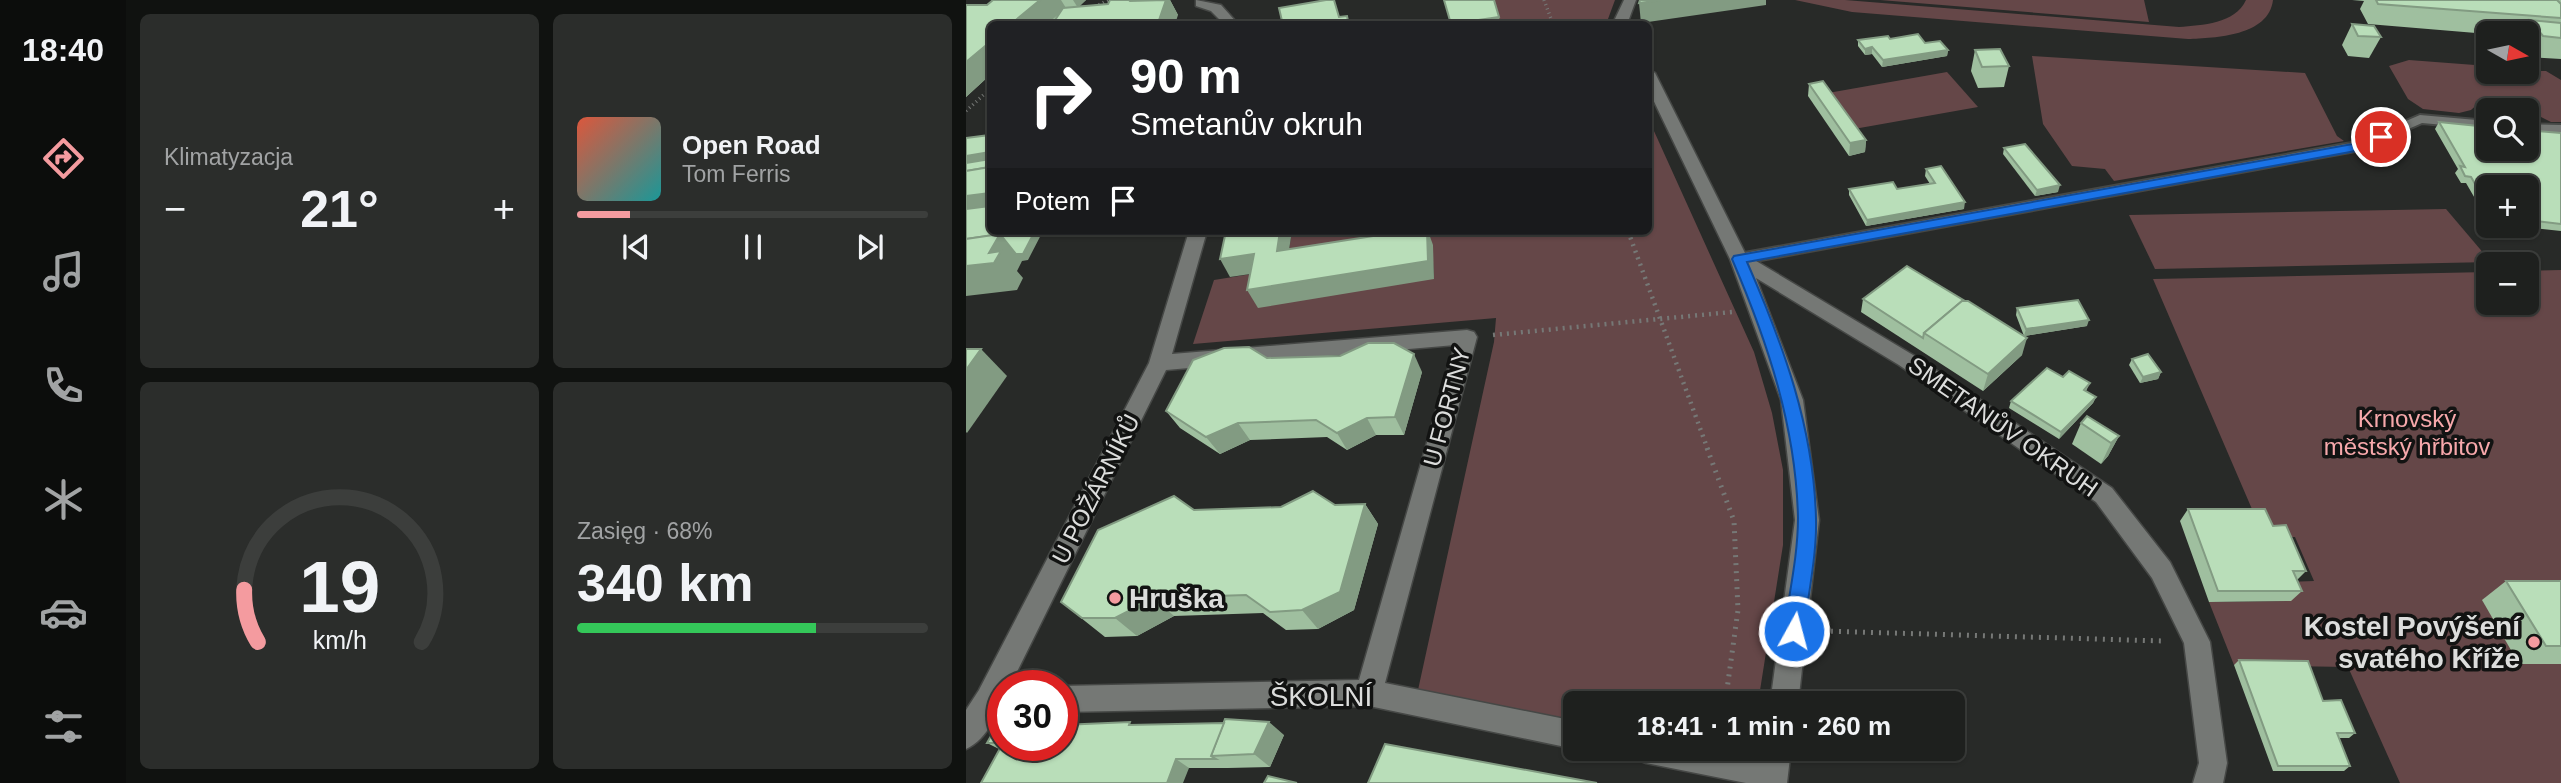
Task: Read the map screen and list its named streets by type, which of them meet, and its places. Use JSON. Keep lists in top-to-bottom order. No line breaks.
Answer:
{"streets":{"street":["U FORTNY","SMETANŮV OKRUH","U POŽÁRNÍKŮ","ŠKOLNÍ"]},"crossings":[["U FORTNY","U POŽÁRNÍKŮ"],["U FORTNY","ŠKOLNÍ"]],"parks":["Krnovský městský hřbitov"],"places":["Hruška","Kostel Povýšení svatého Kříže"],"north":"right","page":{"tabs":"18:40","tile":["Klimatyzacja",["Zasięg · 68%","340 km"]],"map_buttons":["+","−"],"turn":["90 m","Smetanův okruh"],"song":["Open Road","Tom Ferris"],"then":"Potem","heat":["−","21°","+"],"limit":"30","trip":"18:41 · 1 min · 260 m","gauge":["19","km/h"]}}
